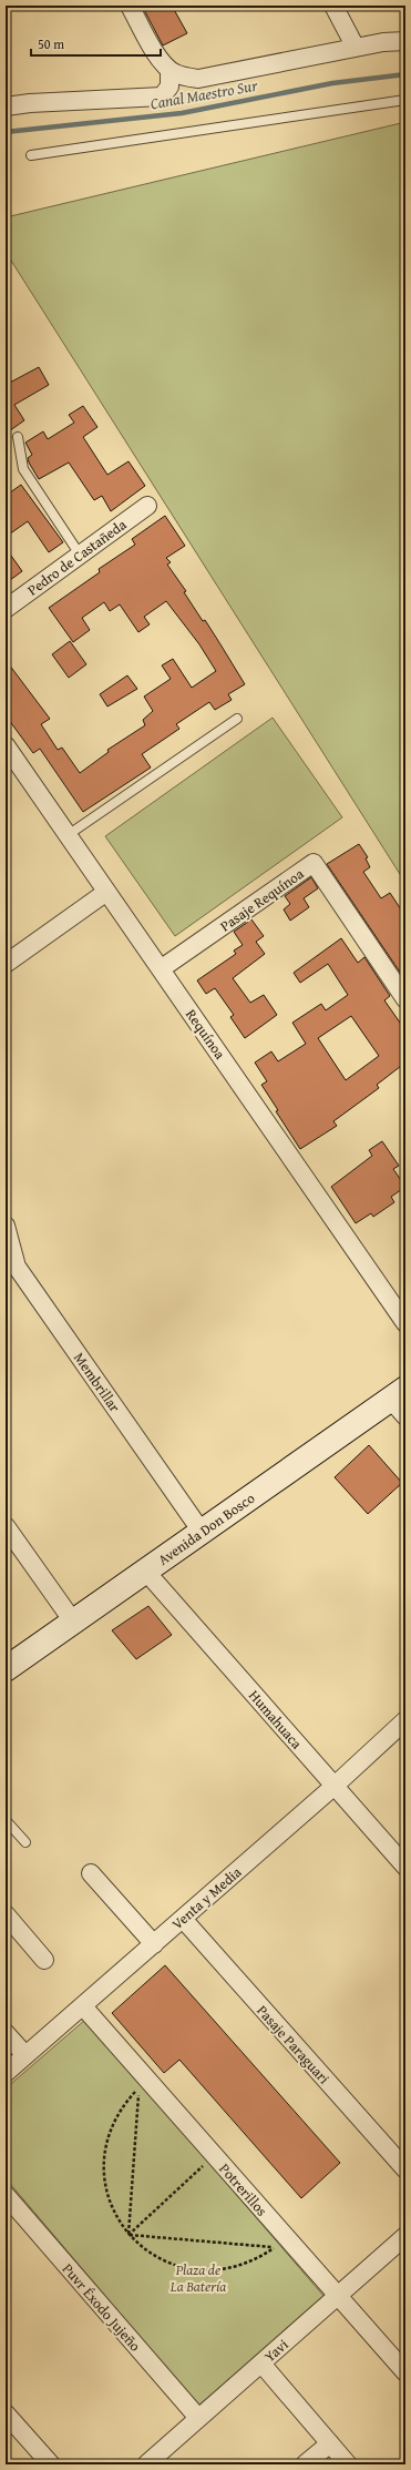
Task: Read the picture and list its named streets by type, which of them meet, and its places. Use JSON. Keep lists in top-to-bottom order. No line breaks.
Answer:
{"streets":{"main road":["Avenida Don Bosco"],"street":["Pedro de Castañeda","Pasaje Requínoa","Requínoa","Membrillar","Humahuaca","Venta y Media","Pasaje Paraguari","Potrerillos","Puvr Éxodo Jujeño","Yavi"]},"crossings":[["Pasaje Requínoa","Requínoa"],["Membrillar","Avenida Don Bosco"],["Avenida Don Bosco","Humahuaca"],["Humahuaca","Venta y Media"],["Venta y Media","Pasaje Paraguari"],["Venta y Media","Potrerillos"],["Potrerillos","Yavi"],["Puvr Éxodo Jujeño","Yavi"]],"water":["Canal Maestro Sur"],"parks":["Plaza de La Batería"],"scale_bar":"50 m"}
